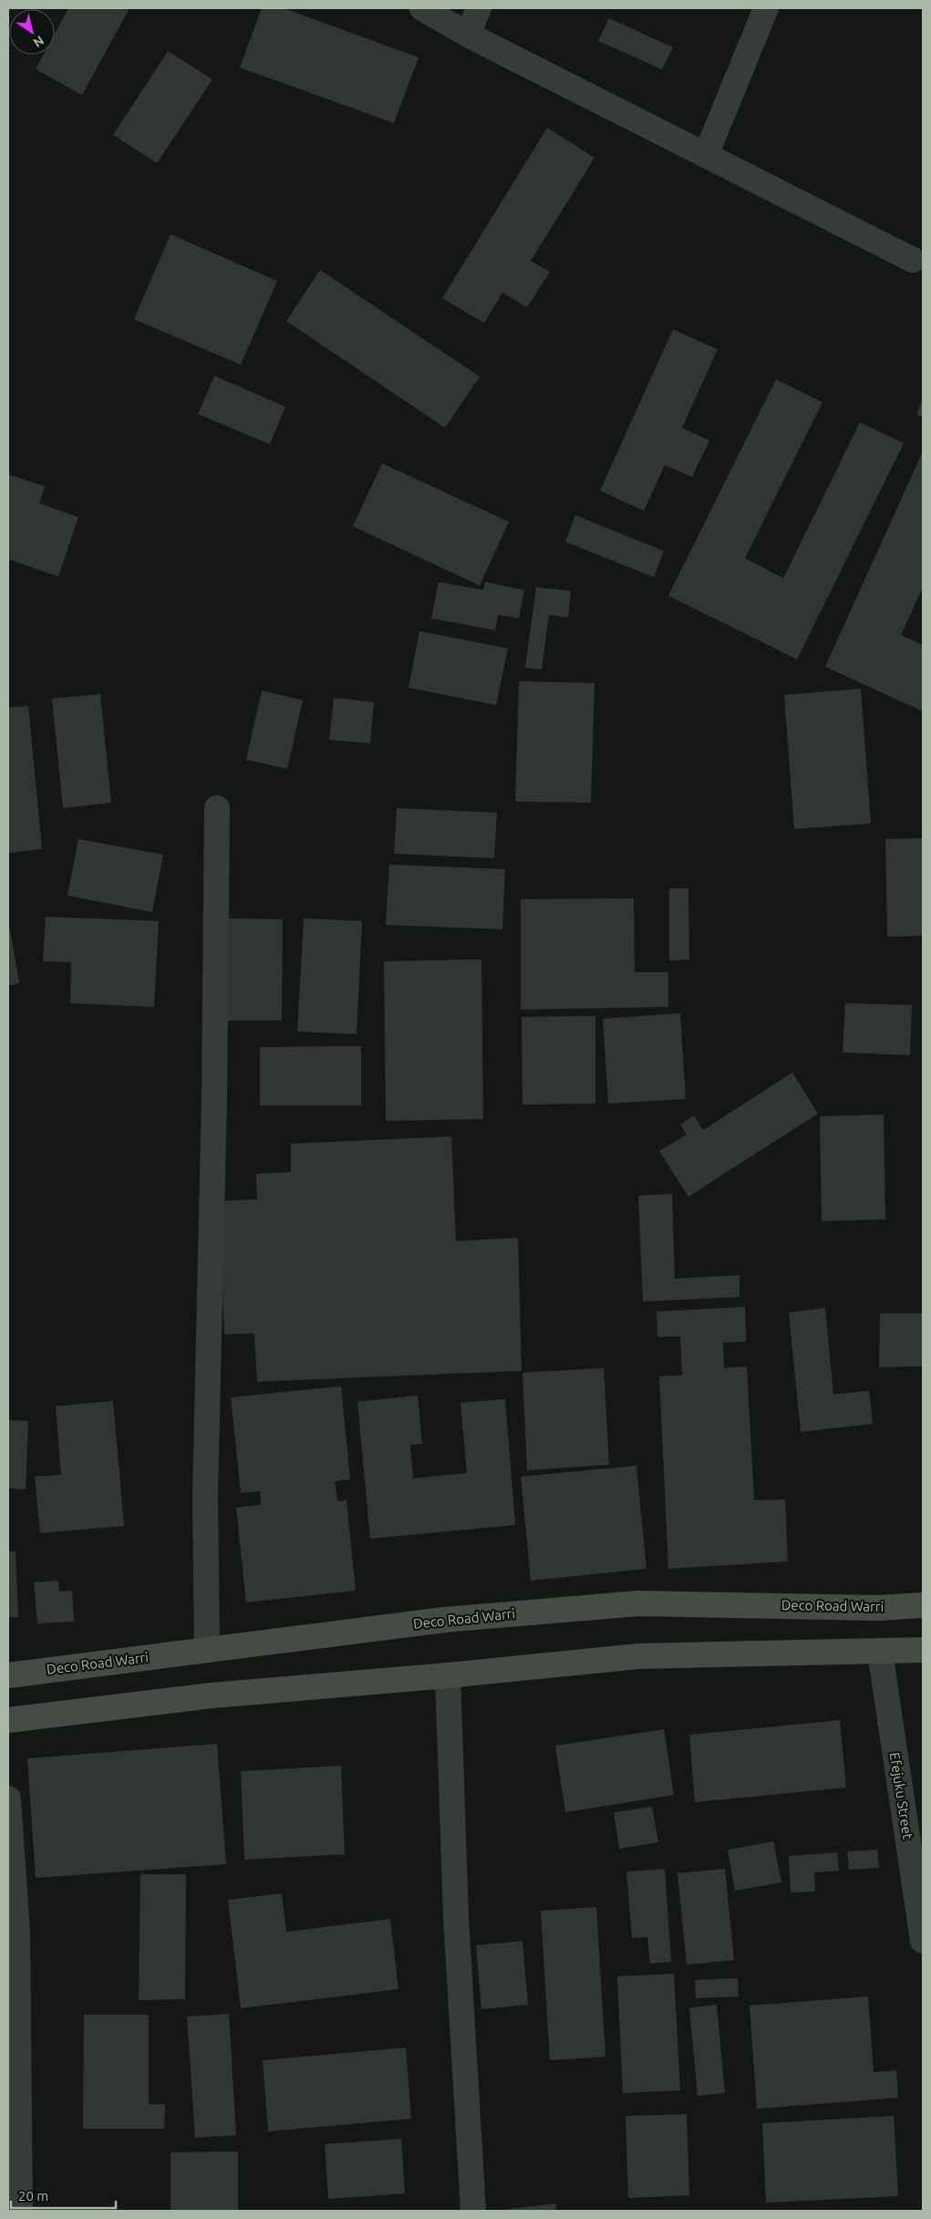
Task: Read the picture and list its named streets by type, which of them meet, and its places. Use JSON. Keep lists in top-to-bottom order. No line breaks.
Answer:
{"streets":{"main road":["Deco Road Warri"],"street":["Efejuku Street"]},"scale_bar":"20 m","north":"bottom right"}
